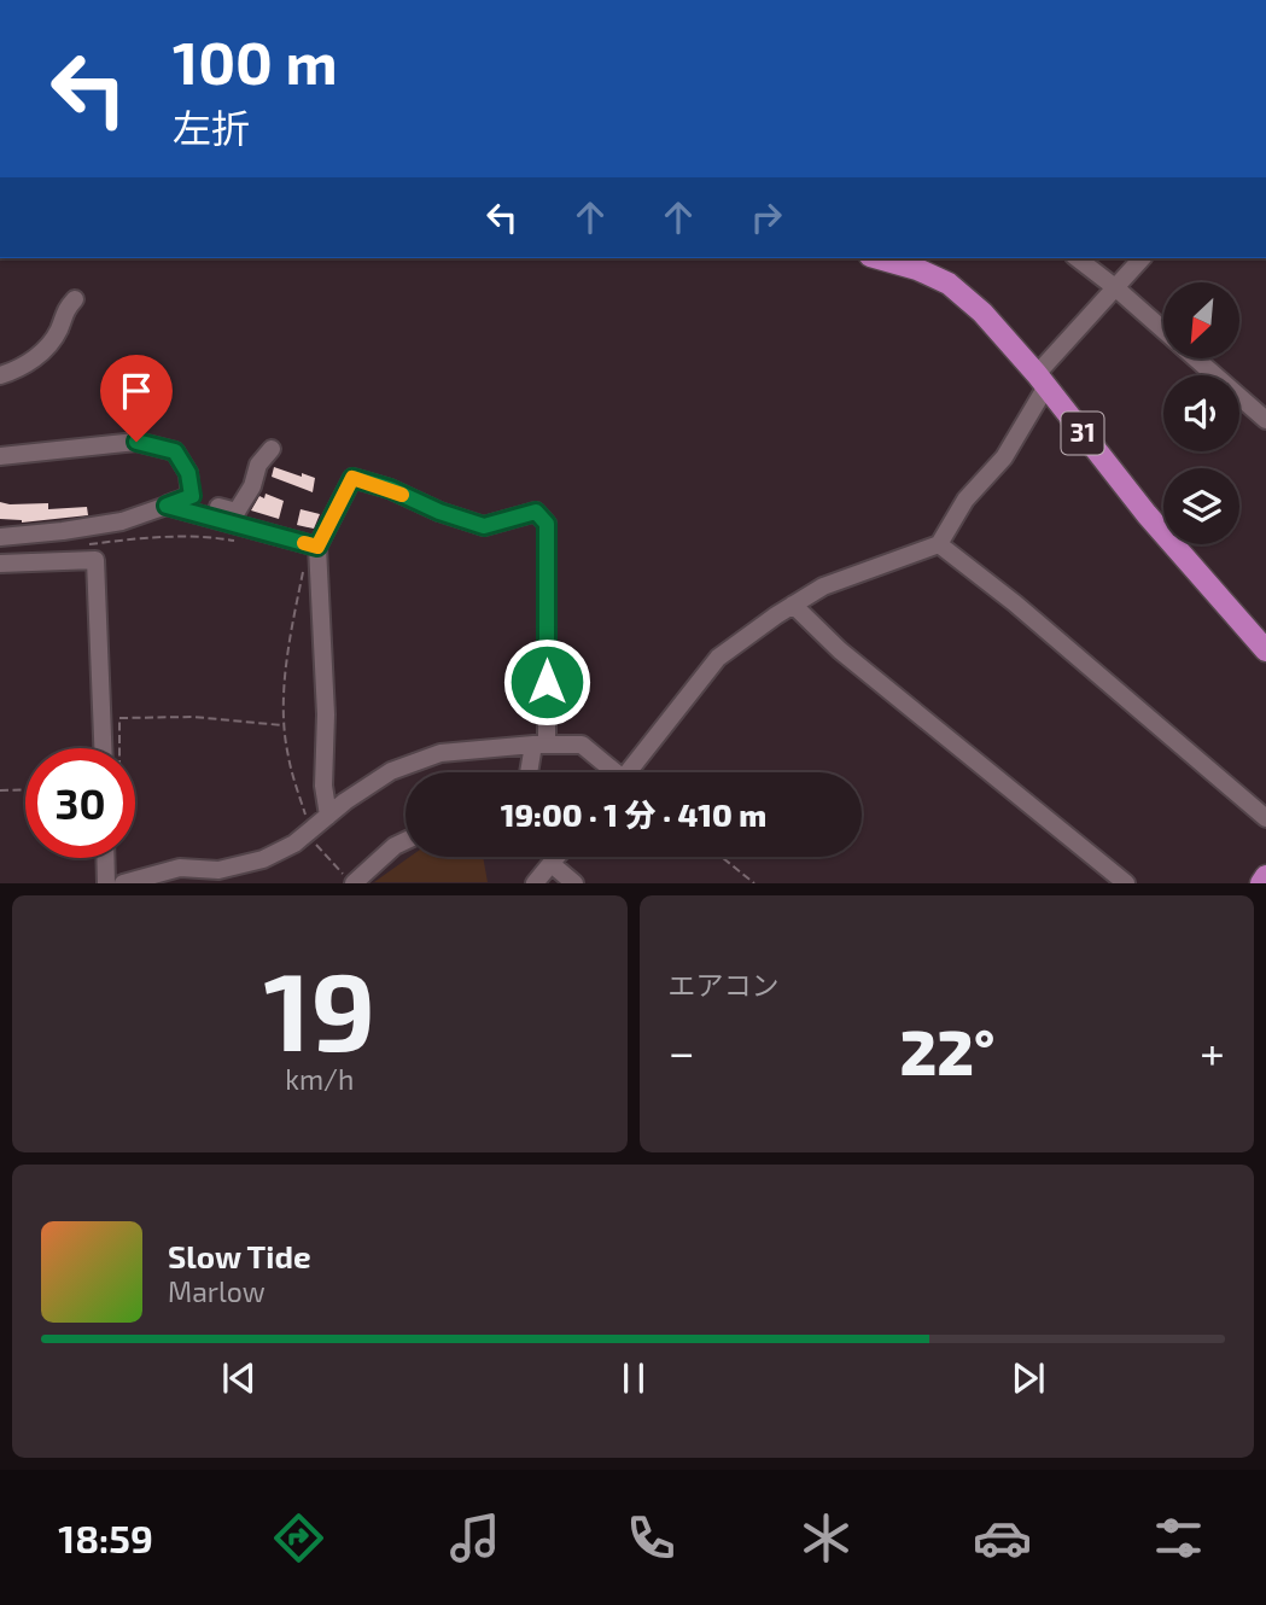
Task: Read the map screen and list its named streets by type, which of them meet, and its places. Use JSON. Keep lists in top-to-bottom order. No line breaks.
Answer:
{"streets":{"main road":["31"]},"north":"bottom left","page":{"turn":["100 m","左折"],"limit":"30","trip":"19:00 · 1 分 · 410 m","tile":[["19","km/h"],"エアコン"],"heat":["−","22°","+"],"song":["Slow Tide","Marlow"],"tabs":"18:59"}}
